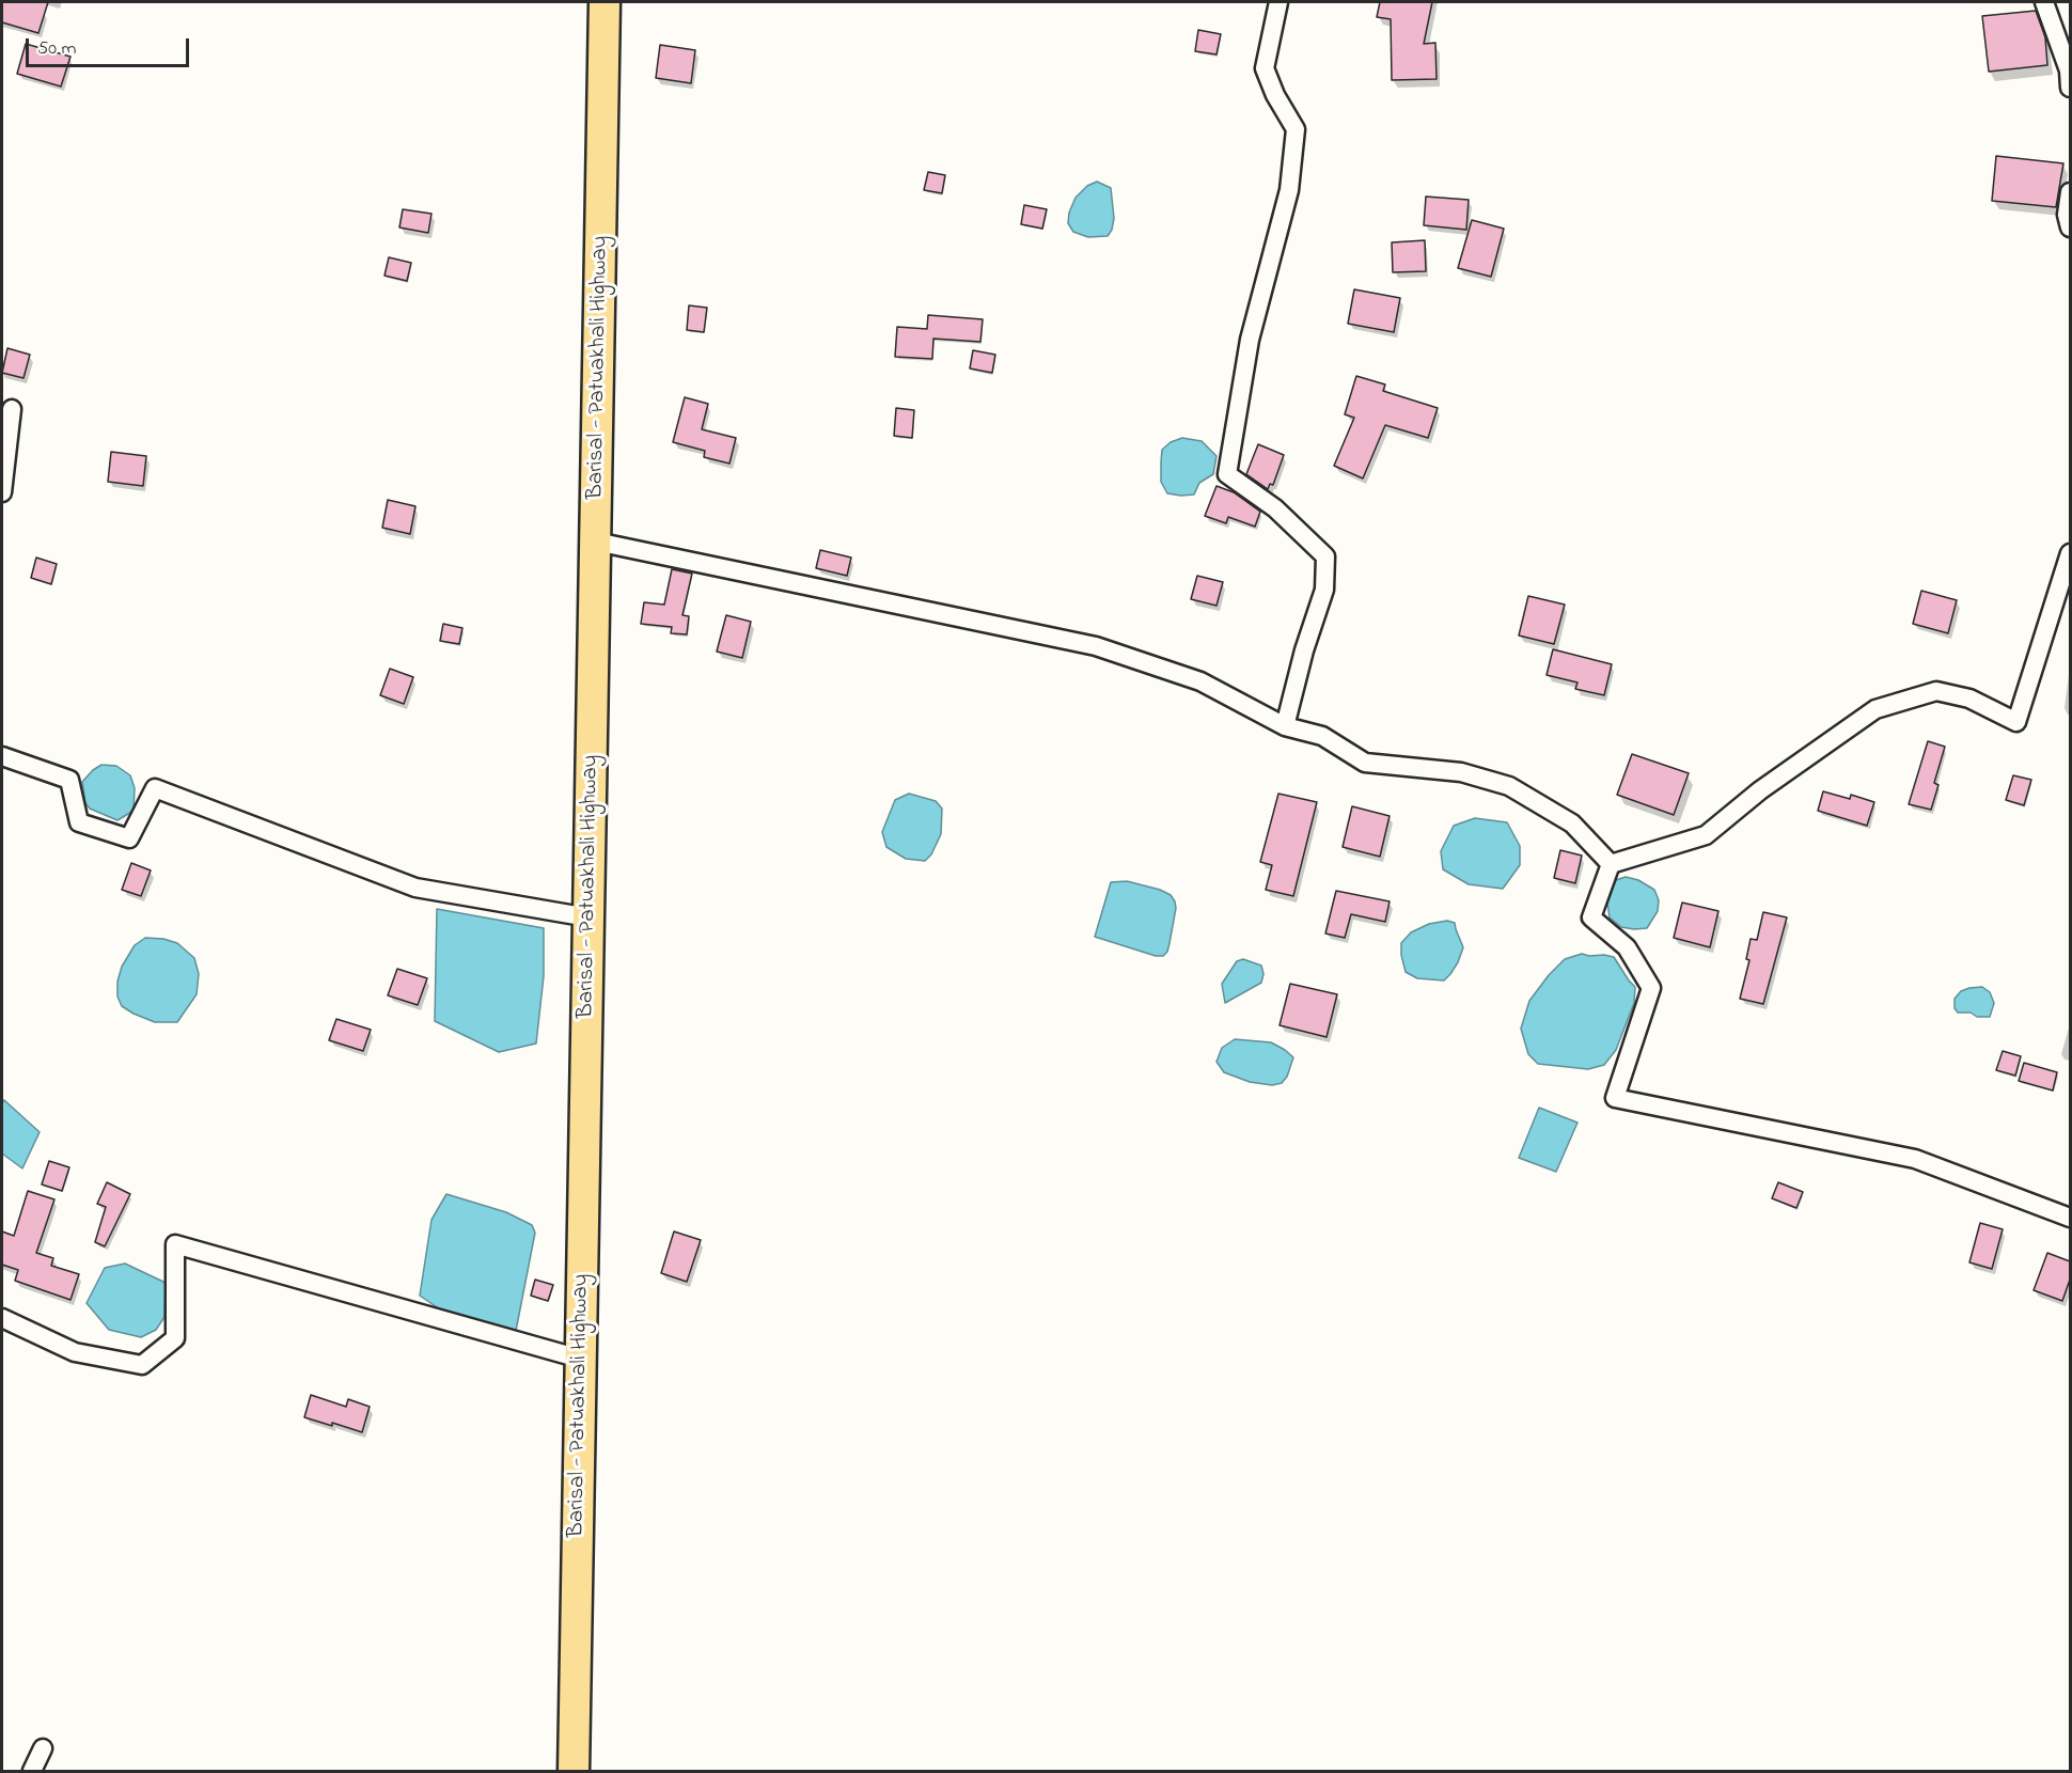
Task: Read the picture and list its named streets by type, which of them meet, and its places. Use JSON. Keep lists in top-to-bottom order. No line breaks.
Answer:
{"streets":{"highway":["Barisal - Patuakhali Highway"]},"scale_bar":"50 m"}
